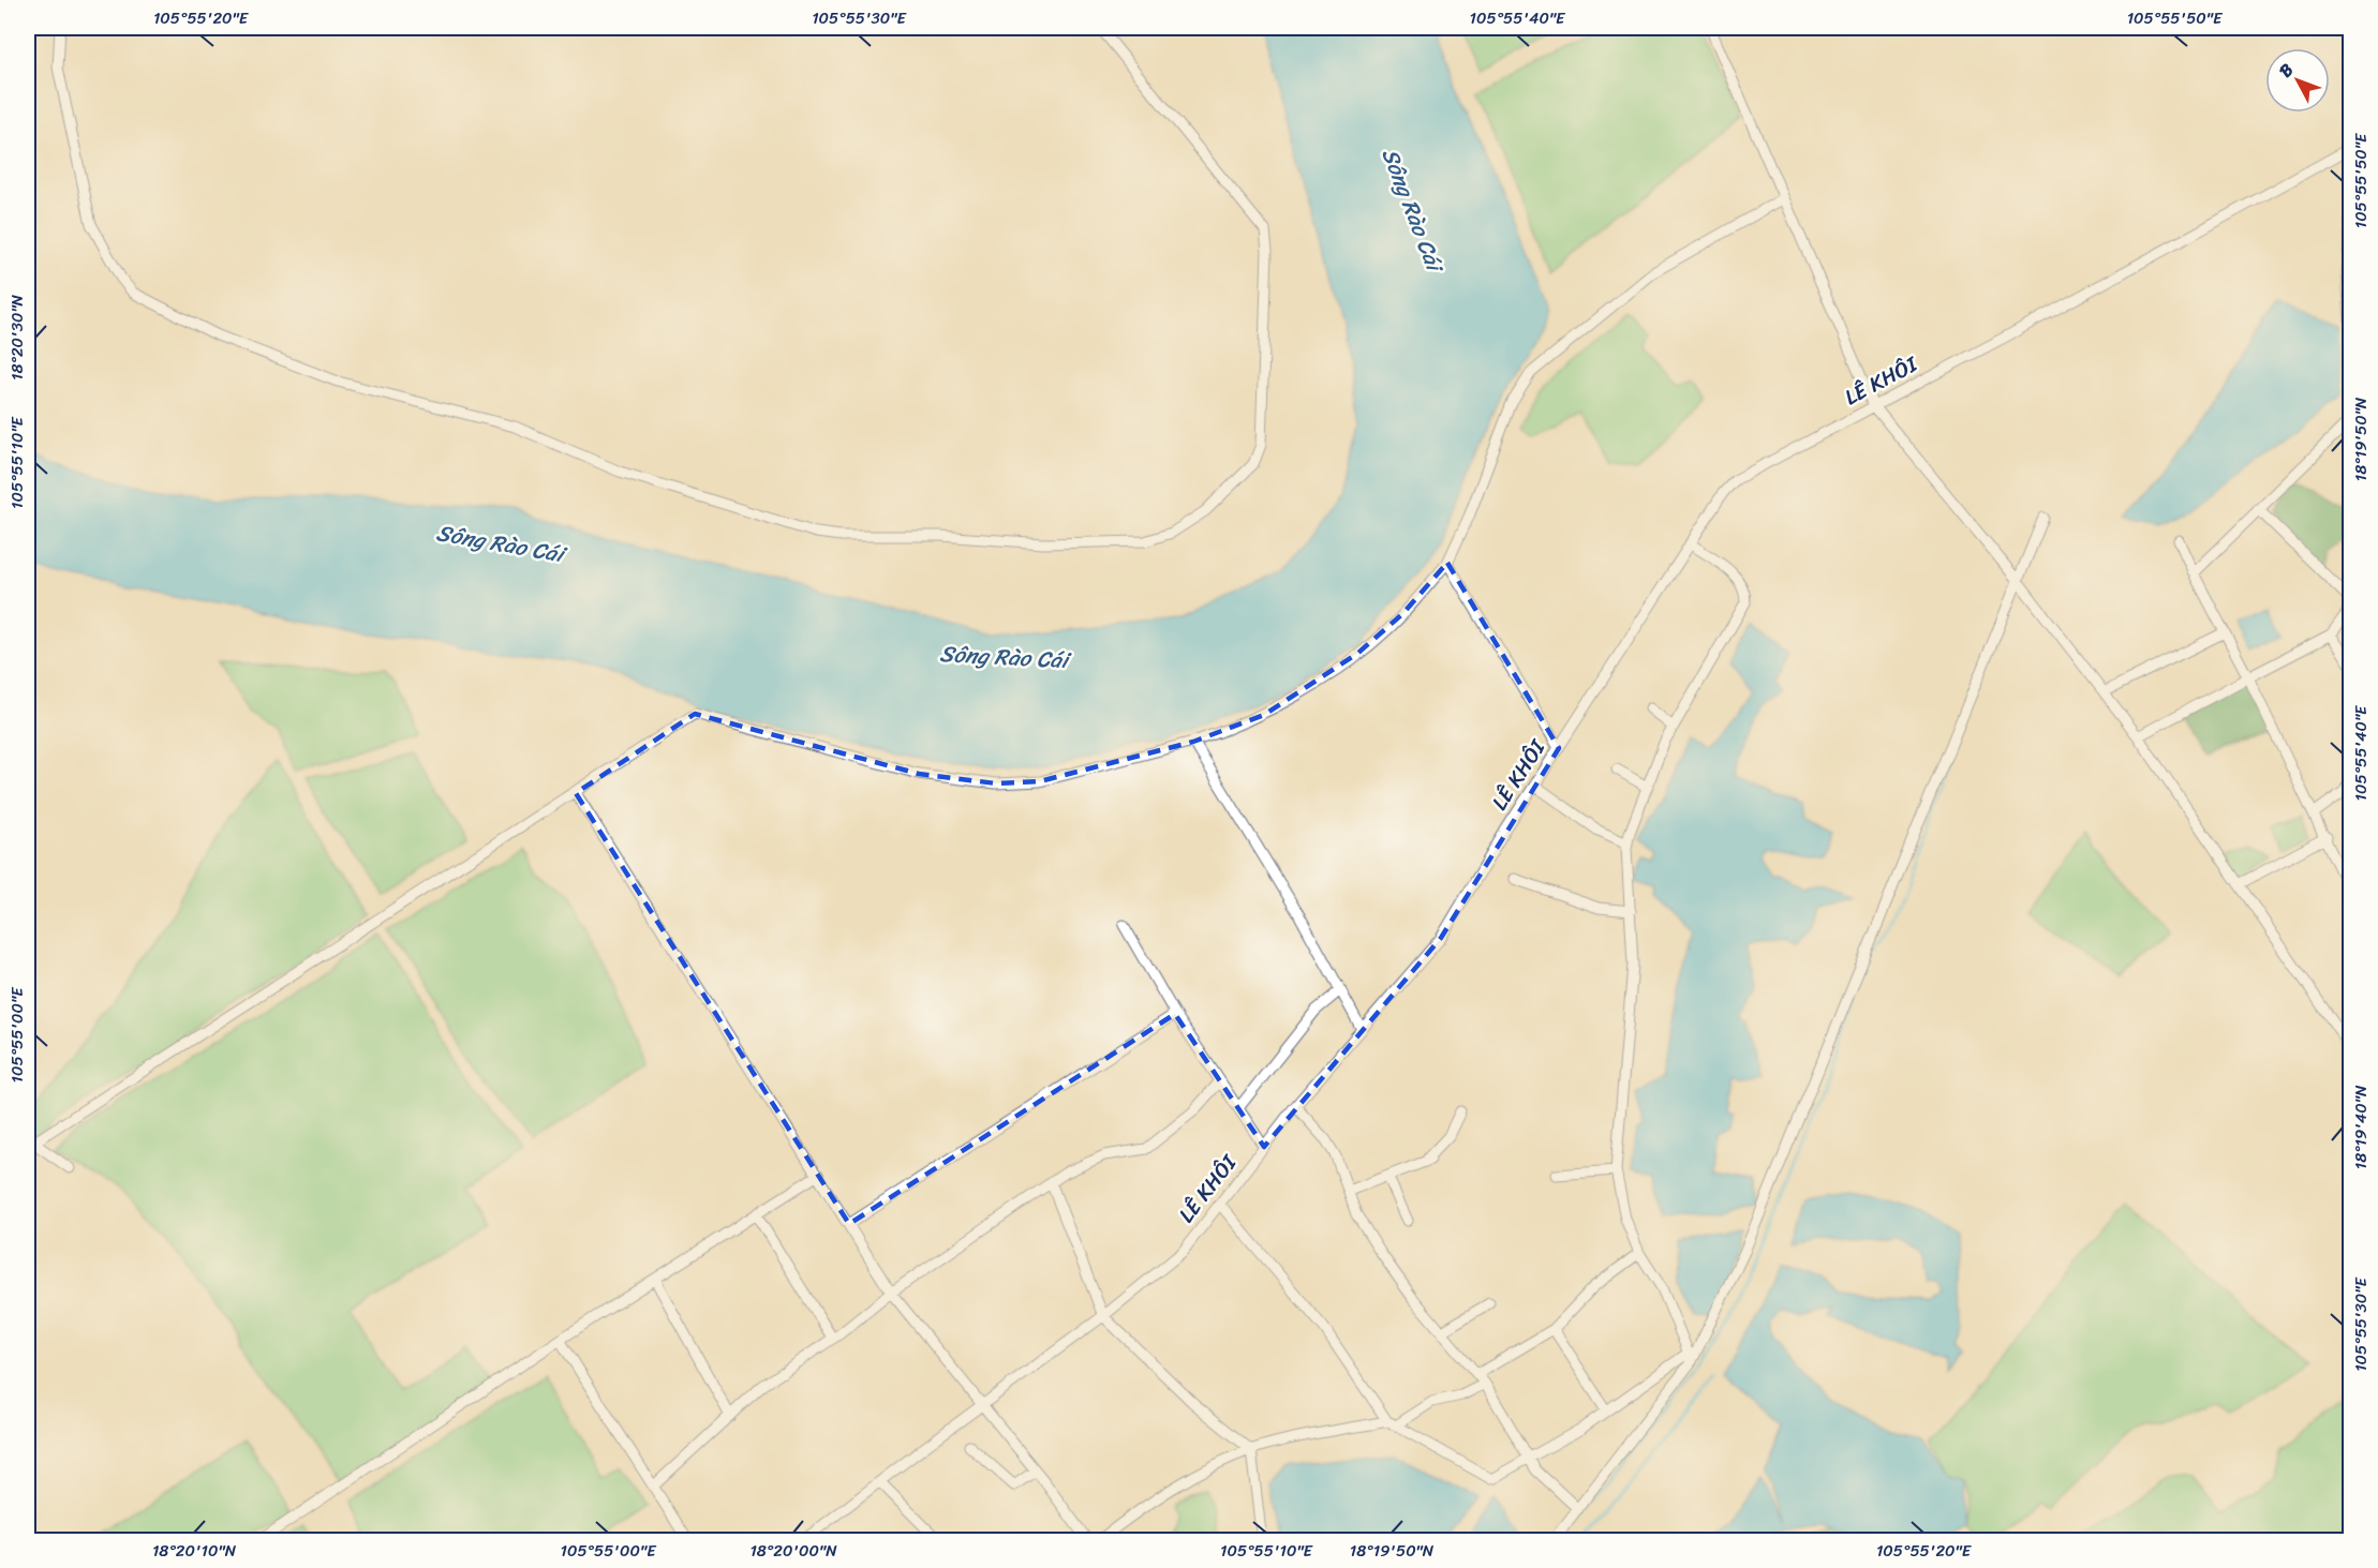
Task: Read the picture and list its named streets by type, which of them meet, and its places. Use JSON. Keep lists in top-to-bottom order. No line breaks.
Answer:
{"streets":{"street":["LÊ KHÔI"]},"water":["Sông Rào Cái"],"north":"top left","coordinates":["105°55'20\"E","105°55'30\"E","105°55'40\"E","105°55'50\"E","18°20'30\"N","18°19'50\"N","105°55'10\"E","105°55'00\"E","18°19'40\"N","18°20'10\"N","18°20'00\"N"]}
